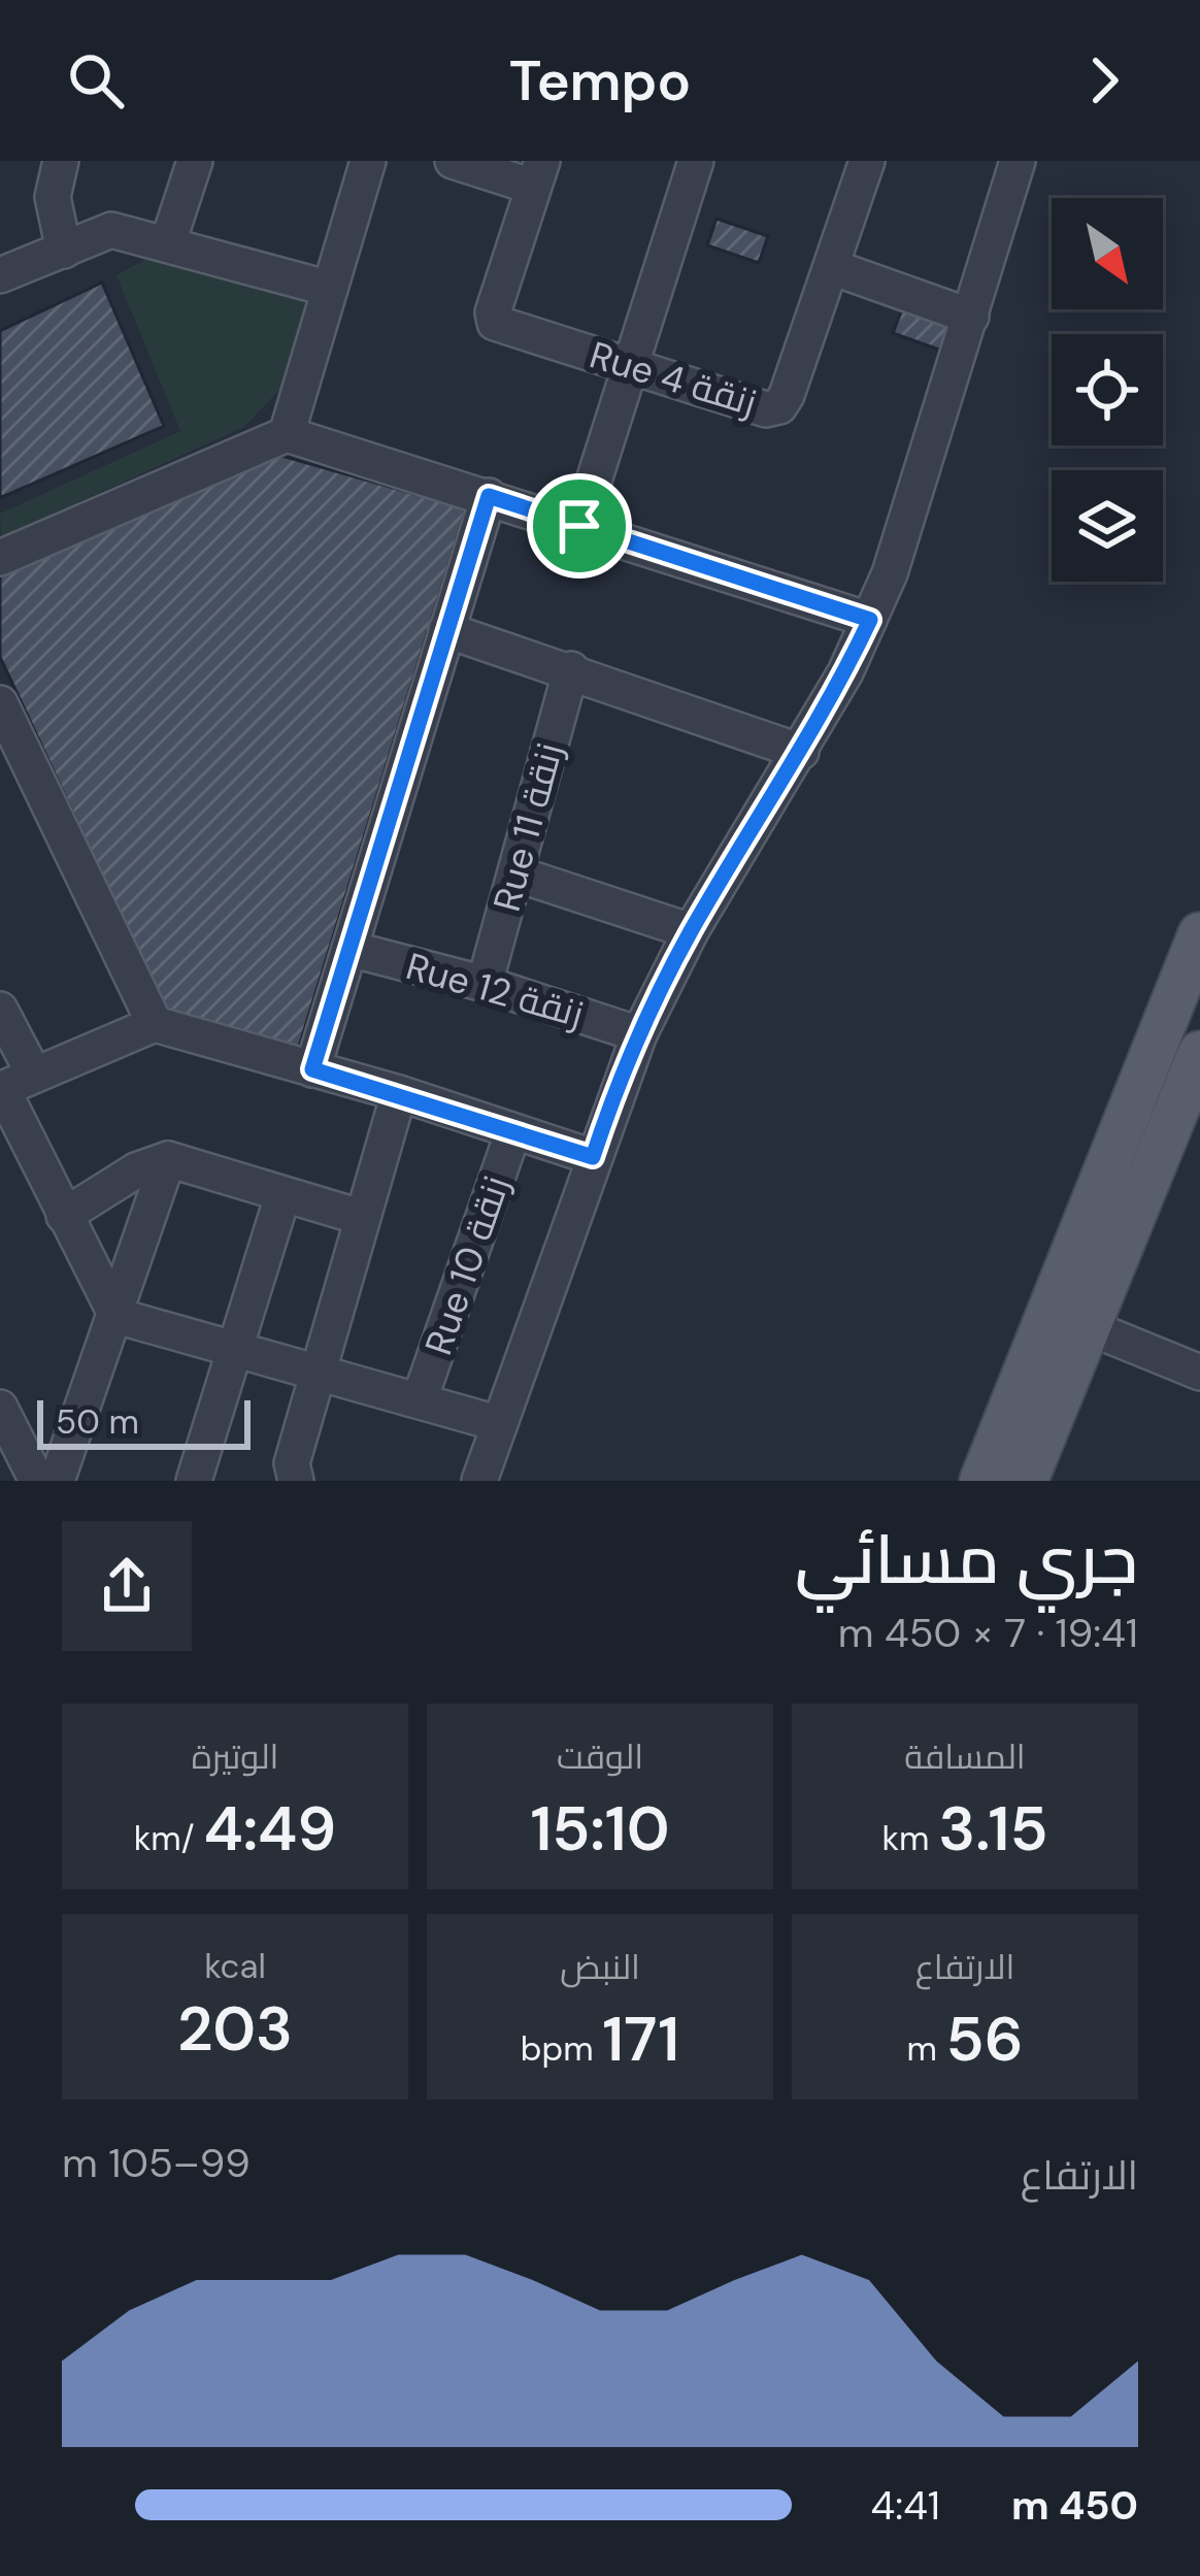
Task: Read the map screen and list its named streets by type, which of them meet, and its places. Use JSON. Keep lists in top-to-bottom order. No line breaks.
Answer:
{"streets":{"street":["Rue 4 زنقة","Rue 11 زنقة","Rue 12 زنقة","Rue 10 زنقة"]},"crossings":[["Rue 11 زنقة","Rue 12 زنقة"]],"scale_bar":"50 m","north":"bottom right","page":{"header":"Tempo","scale":"50 m","heading":["جري مسائي","19:41 · 7 × 450 m"],"stats":[["المسافة","3.15 km"],["الوقت","15:10"],["الوتيرة","4:49 /km"],["الارتفاع","56 m"],["النبض","171 bpm"],["kcal","203"]],"chart":["الارتفاع","99–105 m"],"list":[{"name":"450 m","note":"4:41"}]}}
